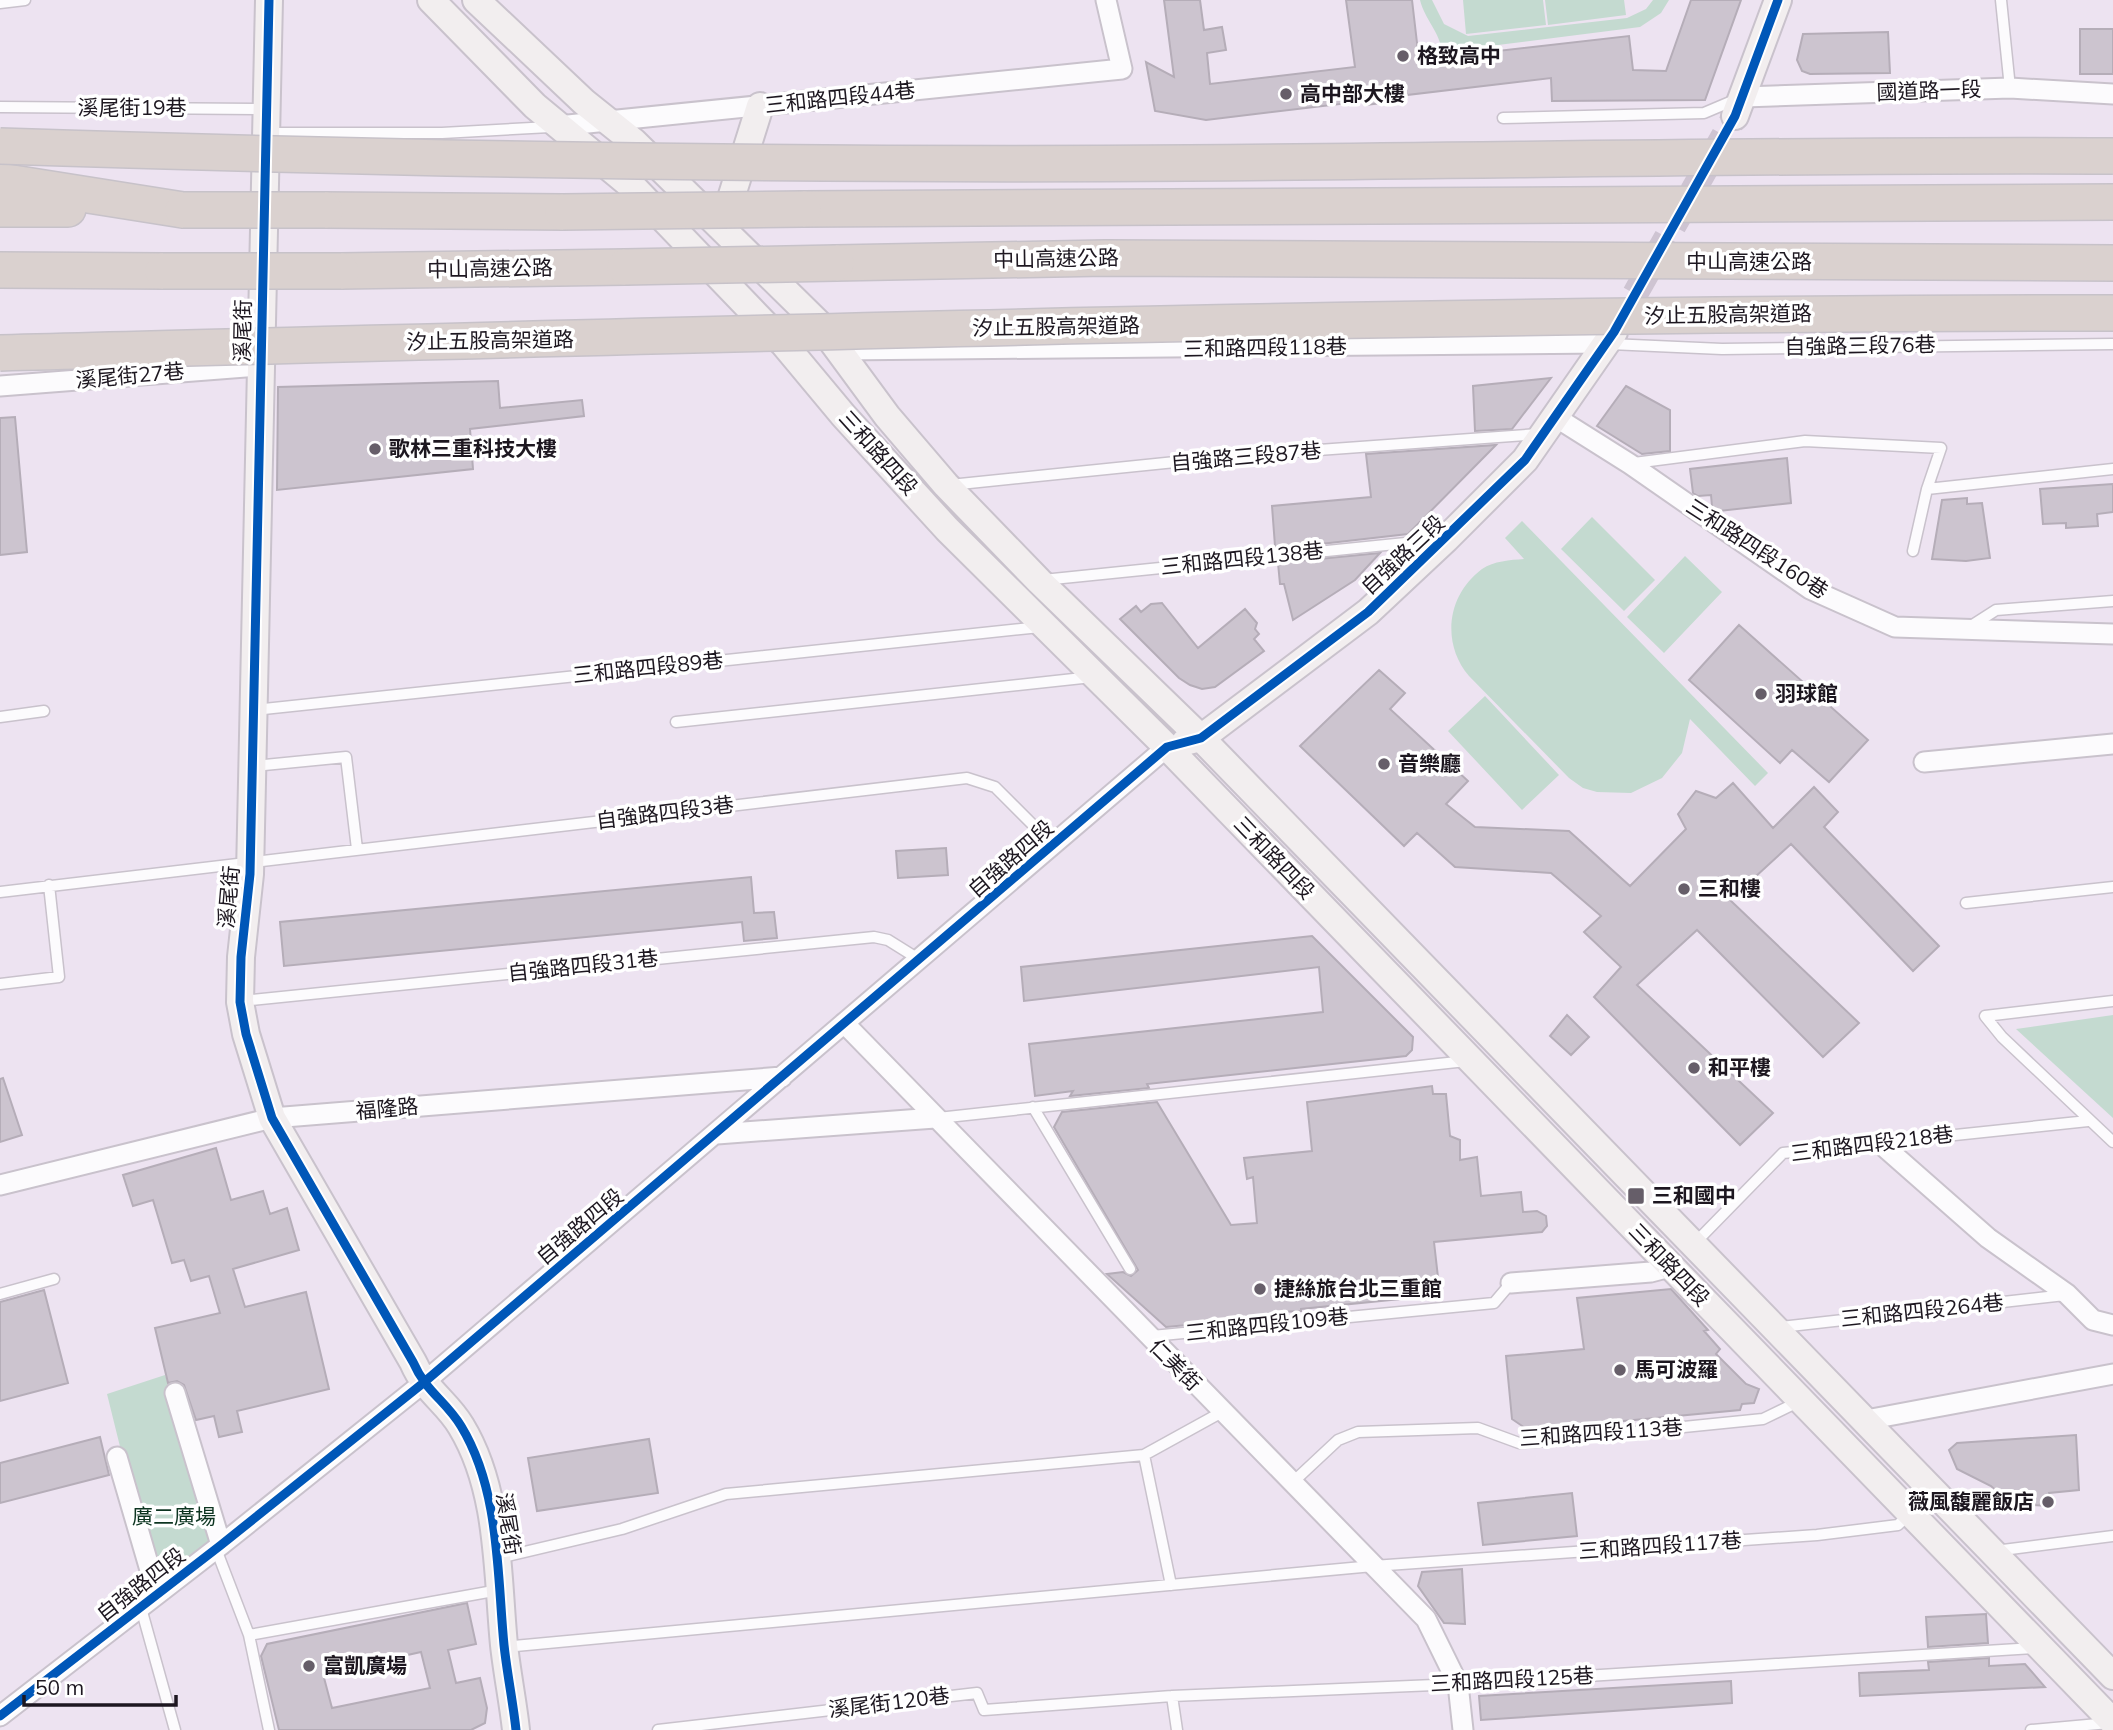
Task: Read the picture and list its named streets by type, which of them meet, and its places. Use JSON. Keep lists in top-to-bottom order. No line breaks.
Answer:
{"streets":{"highway":["中山高速公路","汐止五股高架道路"],"main road":["溪尾街","三和路四段","自強路三段"],"street":["國道路一段","三和路四段44巷","三和路四段118巷","溪尾街27巷","三和路四段160巷","自強路四段","福隆路","三和路四段109巷","仁美街"],"lane":["溪尾街19巷","自強路三段76巷","自強路三段87巷","三和路四段138巷","三和路四段89巷","自強路四段3巷","自強路四段31巷","三和路四段218巷","三和路四段264巷","三和路四段113巷","三和路四段117巷","三和路四段125巷","溪尾街120巷"]},"crossings":[["三和路四段44巷","溪尾街19巷"],["三和路四段44巷","三和路四段"],["溪尾街19巷","溪尾街"],["溪尾街19巷","三和路四段"],["溪尾街","溪尾街27巷"],["溪尾街","三和路四段89巷"],["溪尾街","自強路四段3巷"],["溪尾街","自強路四段"],["溪尾街","自強路四段31巷"],["溪尾街","福隆路"],["溪尾街","三和路四段117巷"],["自強路三段76巷","三和路四段118巷"],["自強路三段76巷","自強路三段"],["三和路四段118巷","三和路四段"],["三和路四段118巷","自強路三段"],["三和路四段","自強路三段87巷"],["三和路四段","自強路三段"],["三和路四段","三和路四段138巷"],["三和路四段","三和路四段89巷"],["三和路四段","自強路四段"],["三和路四段","三和路四段218巷"],["三和路四段","三和路四段264巷"],["三和路四段","三和路四段109巷"],["三和路四段","三和路四段113巷"],["三和路四段","三和路四段117巷"],["三和路四段","三和路四段125巷"],["自強路三段87巷","三和路四段160巷"],["自強路三段87巷","自強路三段"],["三和路四段160巷","自強路三段"],["自強路三段","三和路四段138巷"],["自強路三段","自強路四段"],["自強路四段3巷","自強路四段"],["自強路四段","自強路四段31巷"],["自強路四段","福隆路"],["自強路四段","仁美街"],["三和路四段109巷","仁美街"],["仁美街","三和路四段113巷"],["仁美街","三和路四段117巷"],["仁美街","三和路四段125巷"],["三和路四段125巷","溪尾街120巷"]],"parks":["廣二廣場"],"places":{"other":["格致高中","高中部大樓","歌林三重科技大樓","羽球館","音樂廳","三和樓","和平樓","捷絲旅台北三重館","馬可波羅","薇風馥麗飯店","富凱廣場"],"transit":["三和國中"]},"scale_bar":"50 m"}
